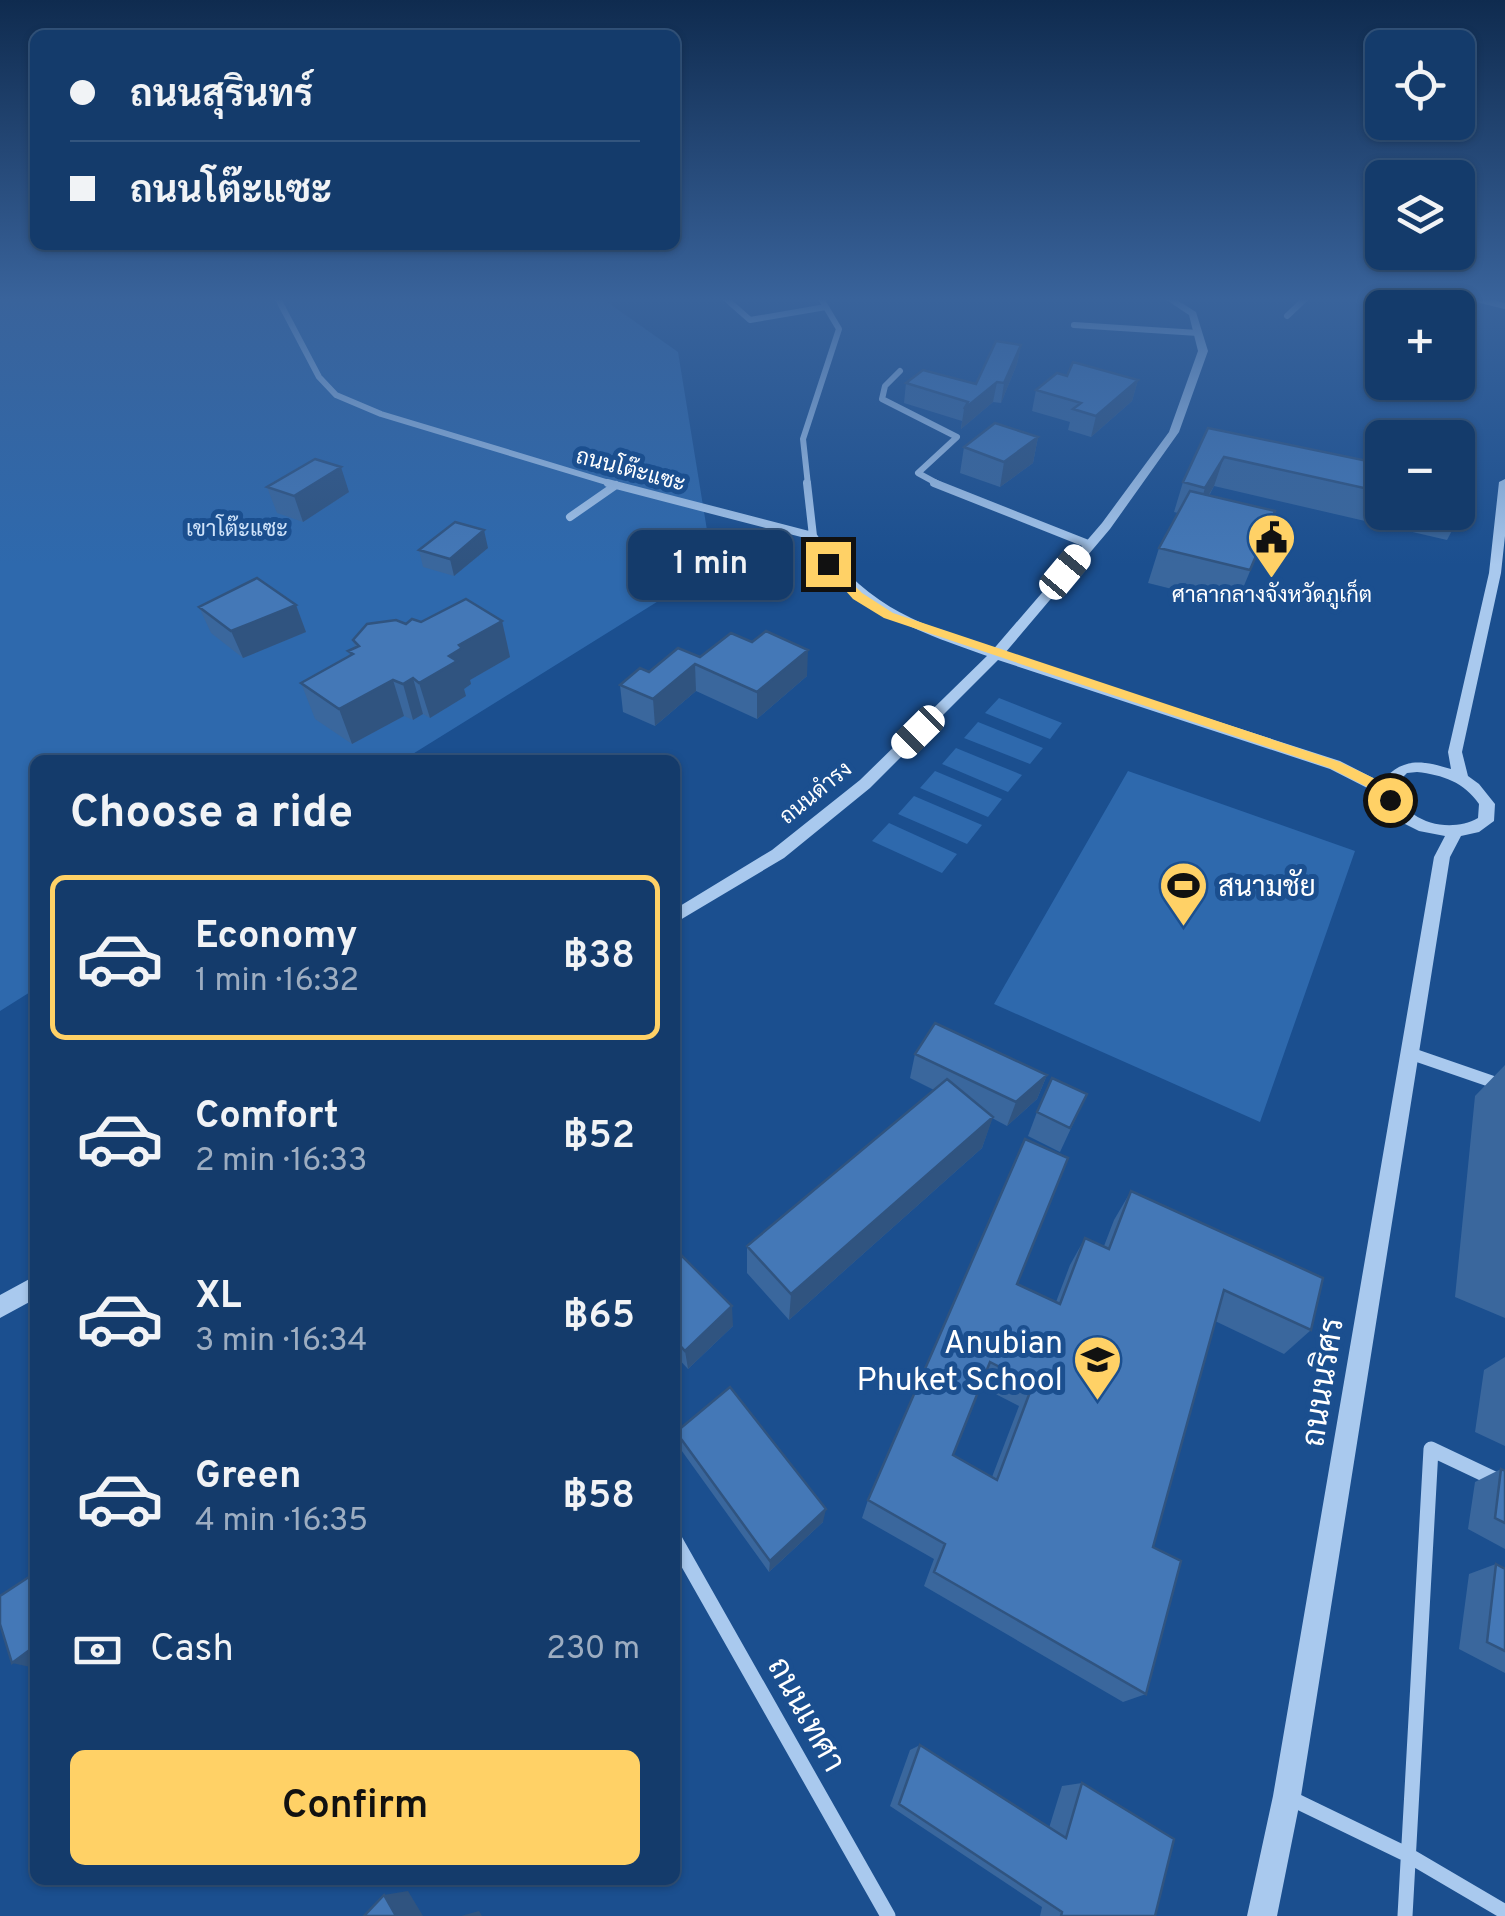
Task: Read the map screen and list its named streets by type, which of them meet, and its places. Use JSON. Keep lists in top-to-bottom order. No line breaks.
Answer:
{"streets":{"street":["ถนนโต๊ะแซะ","ถนนดำรง","ถนนนริศร","ถนนเทศา"]},"parks":["เขาโต๊ะแซะ"],"places":{"public building":["ศาลากลางจังหวัดภูเก็ต"],"sports":["สนามชัย"],"school or university":["Anubian Phuket School"]},"page":{"map_buttons":["+","−"],"banner":["ถนนสุรินทร์","ถนนโต๊ะแซะ"],"bubble":"1 min","heading":"Choose a ride","list":[{"name":"Economy","note":"1 min · 16:32","value":"฿38"},{"name":"Comfort","note":"2 min · 16:33","value":"฿52"},{"name":"XL","note":"3 min · 16:34","value":"฿65"},{"name":"Green","note":"4 min · 16:35","value":"฿58"}],"pay":["Cash","230 m"],"buttons":"Confirm"}}
